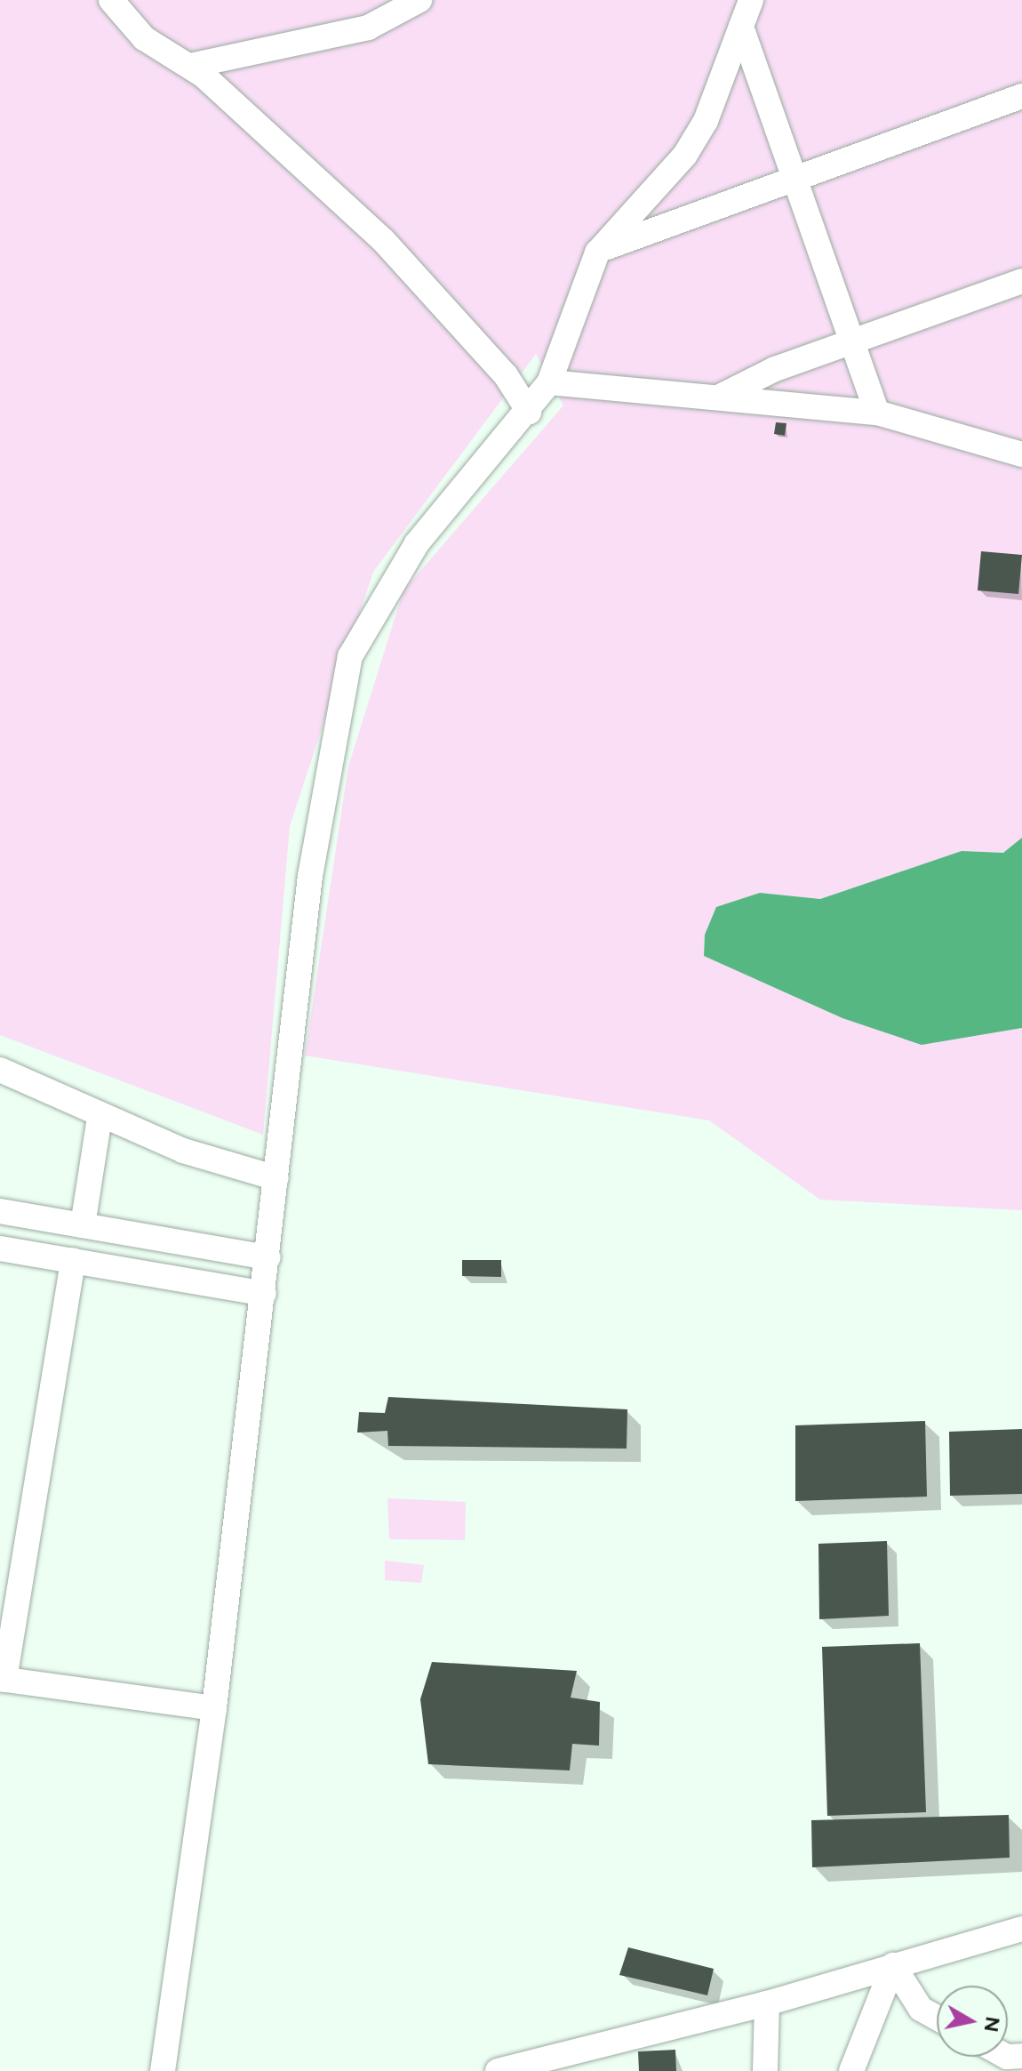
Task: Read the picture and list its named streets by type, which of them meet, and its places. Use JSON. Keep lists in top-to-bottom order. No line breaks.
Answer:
{"north":"right"}
